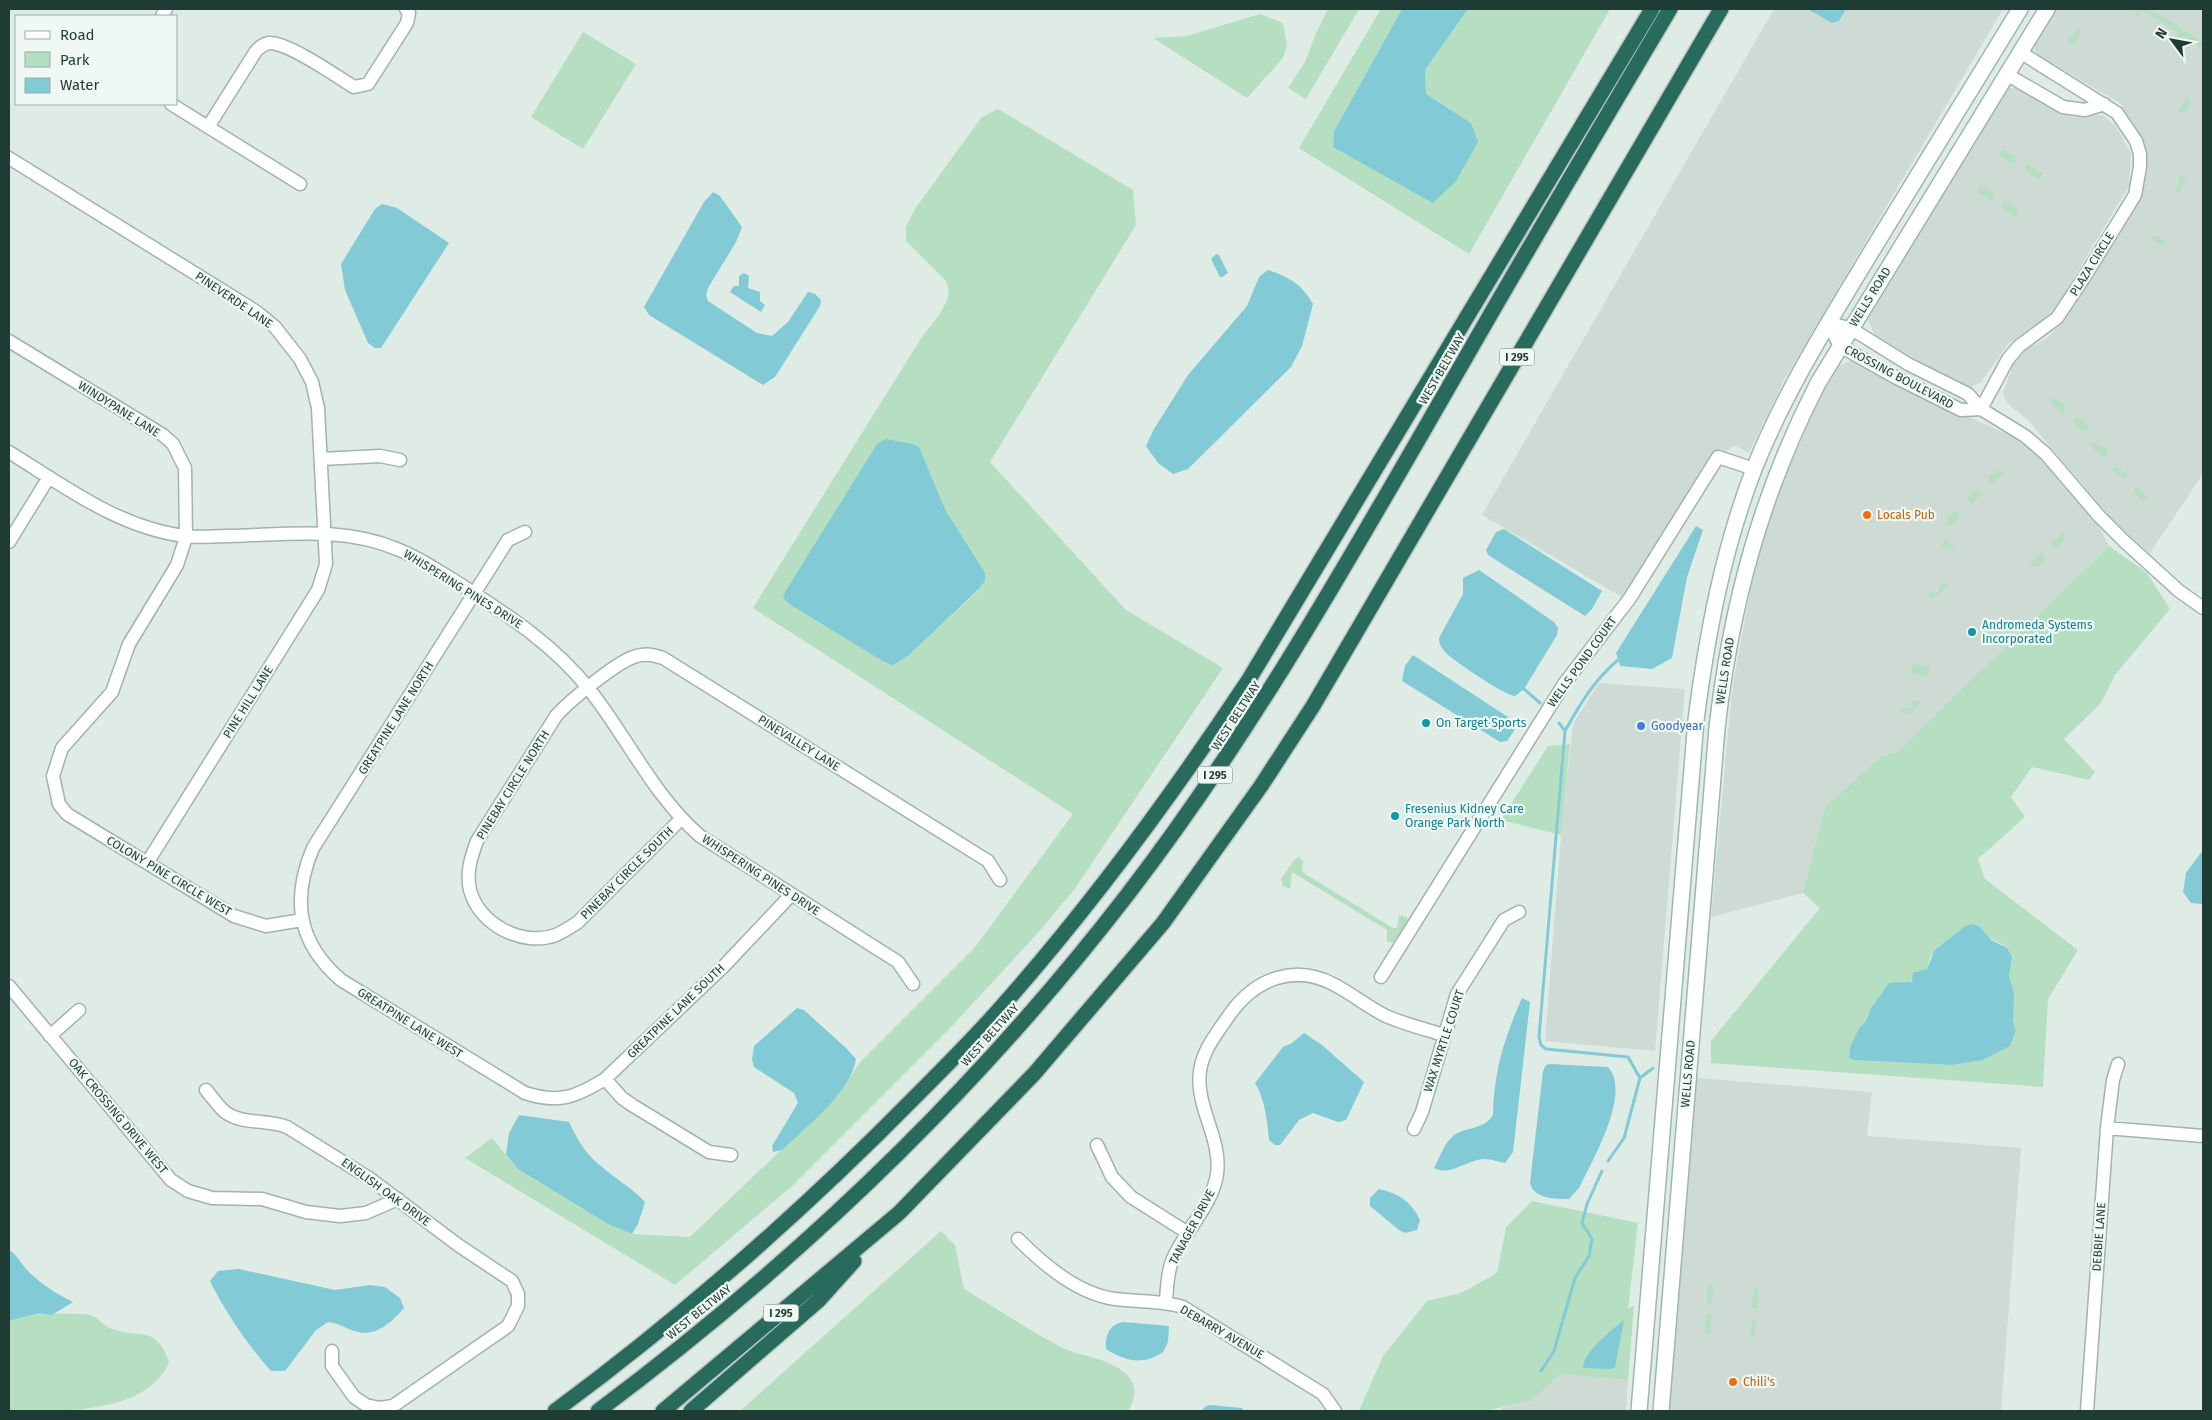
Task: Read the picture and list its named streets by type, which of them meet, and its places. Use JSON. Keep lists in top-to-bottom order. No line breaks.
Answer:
{"streets":{"highway":["I 295","WEST BELTWAY"],"main road":["WELLS ROAD"],"street":["PLAZA CIRCLE","PINEVERDE LANE","CROSSING BOULEVARD","WINDYPANE LANE","WHISPERING PINES DRIVE","WELLS POND COURT","PINE HILL LANE","GREATPINE LANE NORTH","PINEVALLEY LANE","PINEBAY CIRCLE NORTH","PINEBAY CIRCLE SOUTH","COLONY PINE CIRCLE WEST","GREATPINE LANE SOUTH","GREATPINE LANE WEST","WAX MYRTLE COURT","OAK CROSSING DRIVE WEST","ENGLISH OAK DRIVE","TANAGER DRIVE","DEBBIE LANE","DEBARRY AVENUE"]},"crossings":[["PLAZA CIRCLE","WELLS ROAD"],["PLAZA CIRCLE","CROSSING BOULEVARD"],["WELLS ROAD","CROSSING BOULEVARD"],["WELLS ROAD","WELLS POND COURT"],["PINEVERDE LANE","WHISPERING PINES DRIVE"],["PINEVERDE LANE","PINE HILL LANE"],["WINDYPANE LANE","WHISPERING PINES DRIVE"],["WINDYPANE LANE","COLONY PINE CIRCLE WEST"],["WHISPERING PINES DRIVE","PINE HILL LANE"],["WHISPERING PINES DRIVE","GREATPINE LANE NORTH"],["WHISPERING PINES DRIVE","PINEVALLEY LANE"],["WHISPERING PINES DRIVE","PINEBAY CIRCLE NORTH"],["WHISPERING PINES DRIVE","PINEBAY CIRCLE SOUTH"],["WHISPERING PINES DRIVE","GREATPINE LANE SOUTH"],["PINE HILL LANE","COLONY PINE CIRCLE WEST"],["GREATPINE LANE NORTH","COLONY PINE CIRCLE WEST"],["GREATPINE LANE NORTH","GREATPINE LANE WEST"],["PINEVALLEY LANE","PINEBAY CIRCLE NORTH"],["PINEBAY CIRCLE NORTH","PINEBAY CIRCLE SOUTH"],["COLONY PINE CIRCLE WEST","GREATPINE LANE WEST"],["GREATPINE LANE SOUTH","GREATPINE LANE WEST"],["WAX MYRTLE COURT","TANAGER DRIVE"],["OAK CROSSING DRIVE WEST","ENGLISH OAK DRIVE"],["TANAGER DRIVE","DEBARRY AVENUE"]],"places":["Locals Pub","Andromeda Systems Incorporated","On Target Sports","Goodyear","Fresenius Kidney Care Orange Park North","Chili's"],"legend":["Road","Park","Water"],"north":"top left"}
